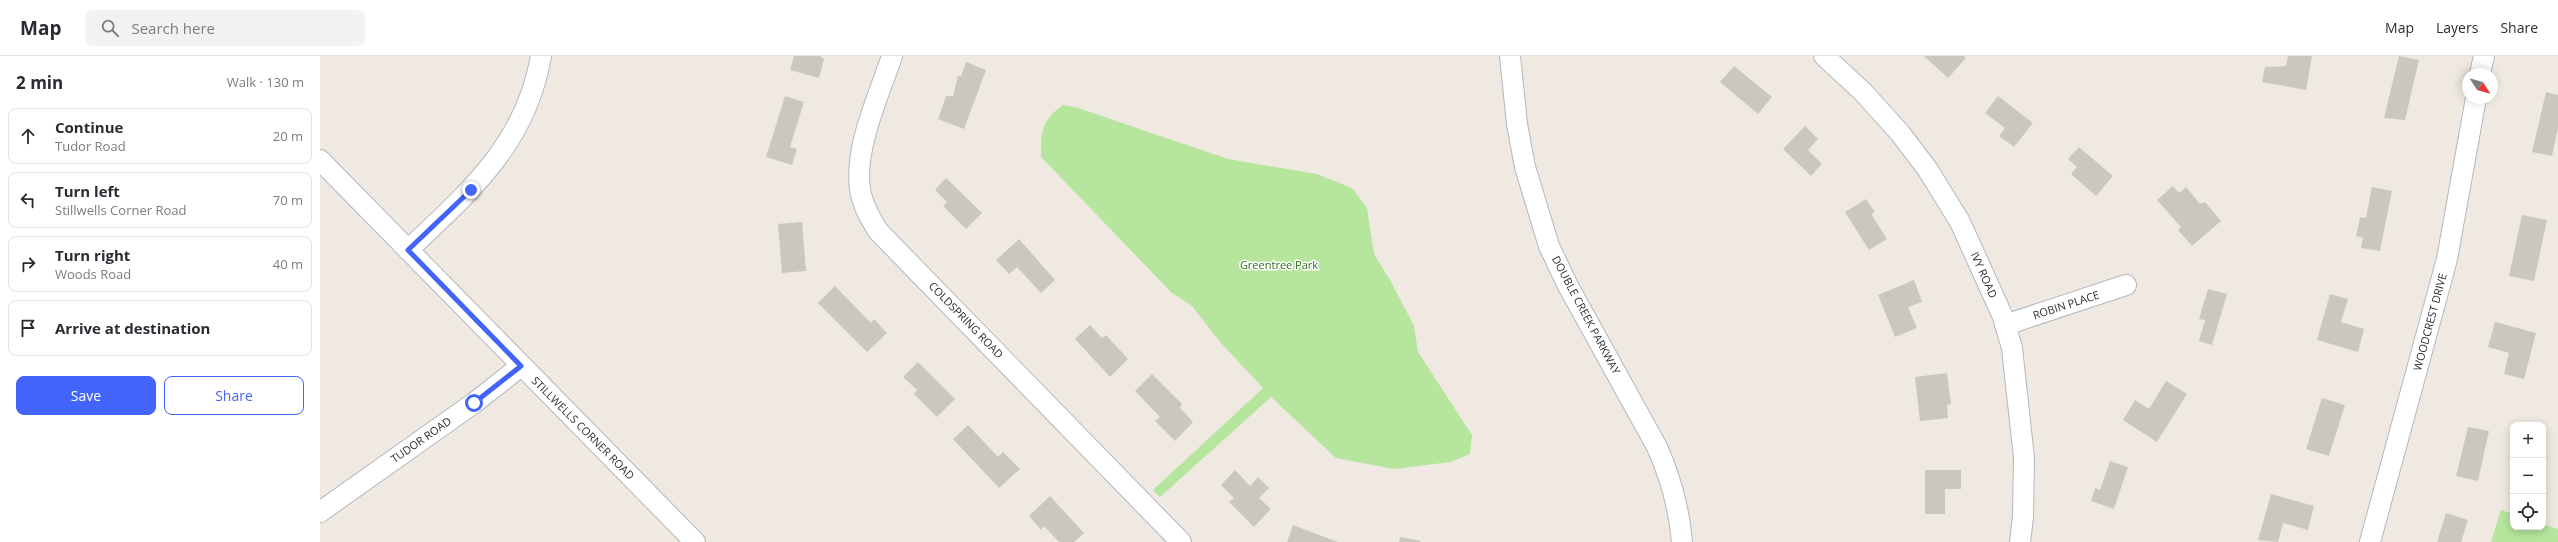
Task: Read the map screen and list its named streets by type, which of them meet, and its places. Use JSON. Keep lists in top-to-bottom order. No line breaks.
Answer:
{"streets":{"street":["IVY ROAD","ROBIN PLACE","DOUBLE CREEK PARKWAY","COLDSPRING ROAD","WOODCREST DRIVE","STILLWELLS CORNER ROAD","TUDOR ROAD"]},"crossings":[["IVY ROAD","ROBIN PLACE"],["STILLWELLS CORNER ROAD","TUDOR ROAD"]],"parks":["Greentree Park"],"north":"bottom right","page":{"header":"Map","search":"Search here","nav":["Map","Layers","Share"],"heading":["2 min","Walk · 130 m"],"list":[["Continue","Tudor Road","20 m"],["Turn left","Stillwells Corner Road","70 m"],["Turn right","Woods Road","40 m"],"Arrive at destination"],"buttons":["Save","Share"],"map_buttons":["+","−"]}}
